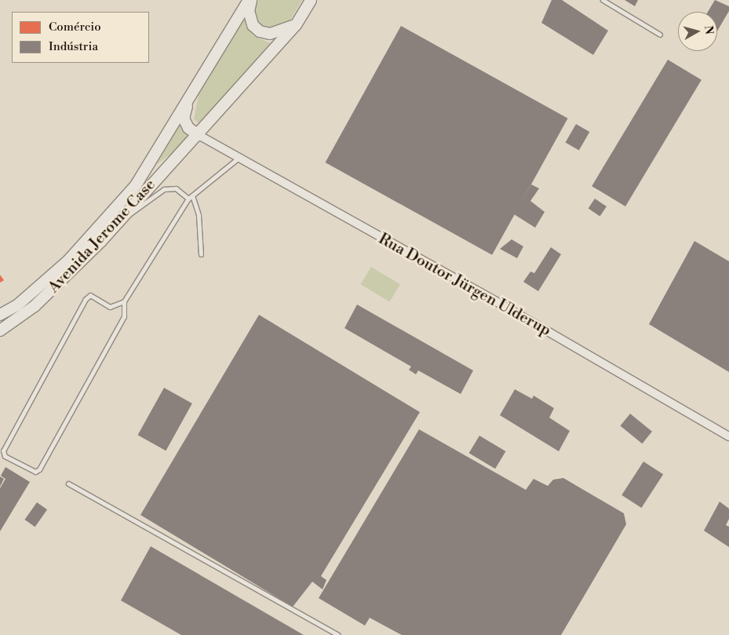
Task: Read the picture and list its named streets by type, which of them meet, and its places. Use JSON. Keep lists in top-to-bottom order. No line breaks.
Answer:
{"streets":{"main road":["Avenida Jerome Case"],"street":["Rua Doutor Jürgen Ulderup"]},"crossings":[["Avenida Jerome Case","Rua Doutor Jürgen Ulderup"]],"legend":["Comércio","Indústria"],"north":"right"}
